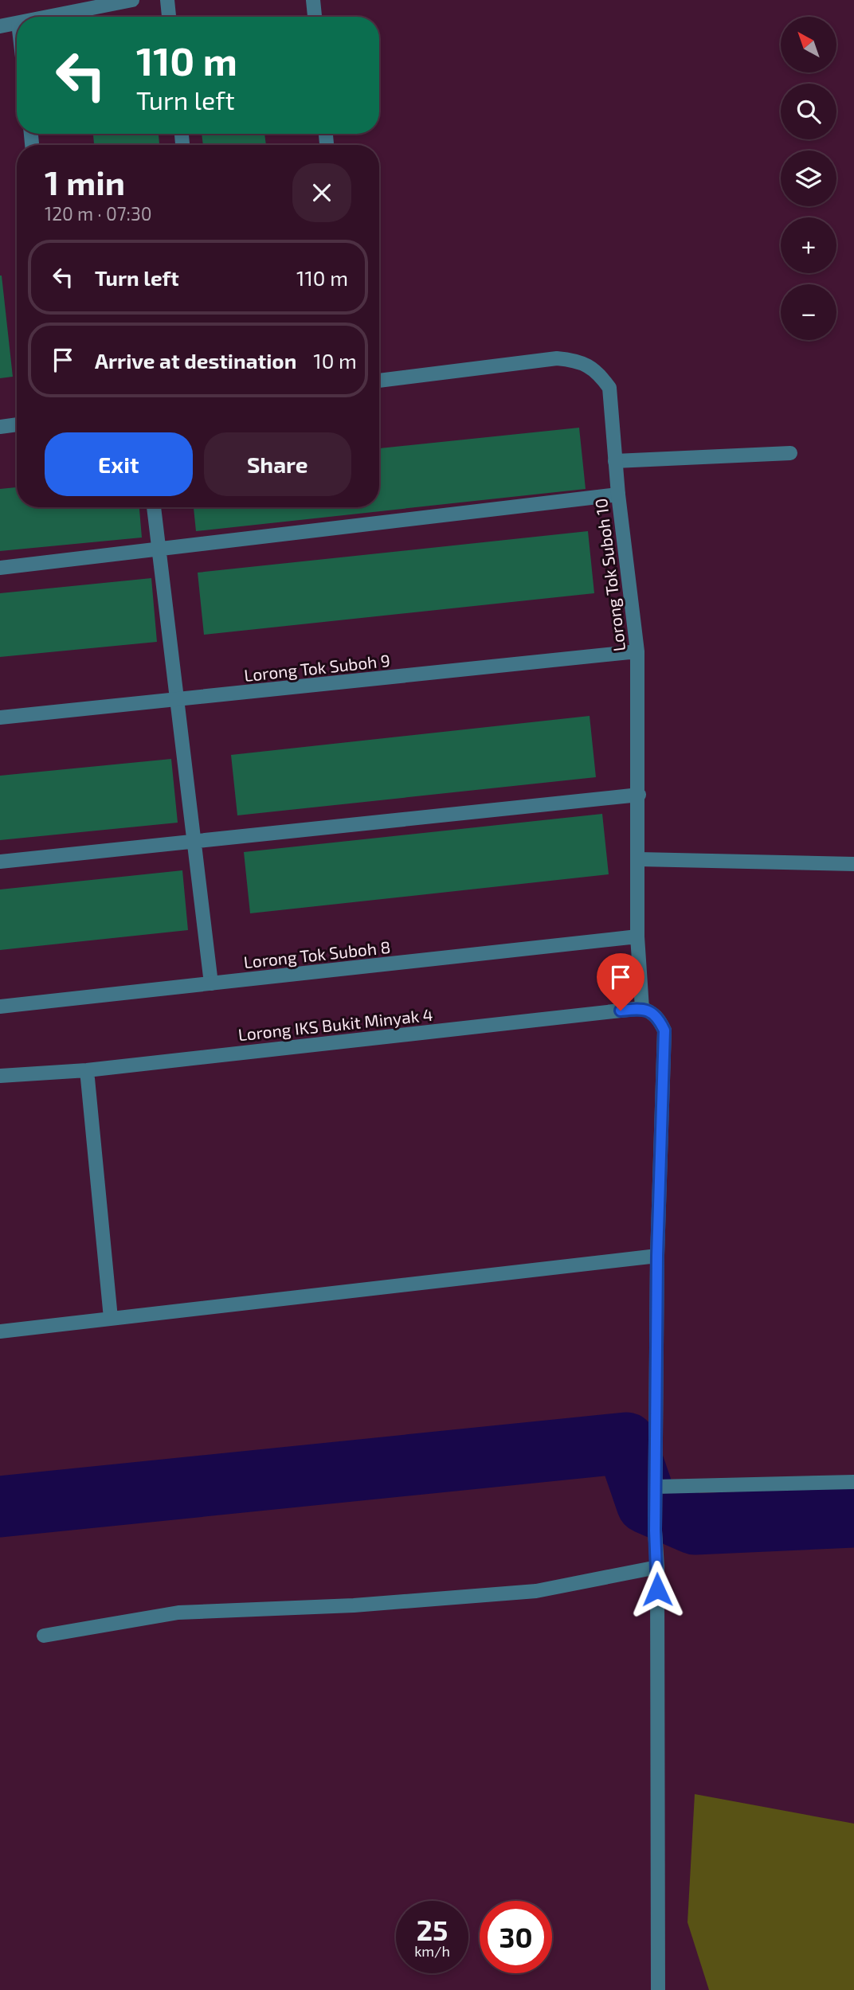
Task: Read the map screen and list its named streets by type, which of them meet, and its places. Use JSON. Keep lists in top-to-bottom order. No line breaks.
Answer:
{"streets":{"street":["Lorong Tok Suboh 10","Lorong Tok Suboh 9","Lorong Tok Suboh 8","Lorong IKS Bukit Minyak 4"]},"crossings":[["Lorong Tok Suboh 10","Lorong Tok Suboh 9"],["Lorong Tok Suboh 10","Lorong Tok Suboh 8"],["Lorong Tok Suboh 10","Lorong IKS Bukit Minyak 4"]],"north":"top left","page":{"map_buttons":["+","−"],"turn":["110 m","Turn left"],"heading":["1 min","120 m · 07:30"],"list":[{"name":"Turn left","value":"110 m"},{"name":"Arrive at destination","value":"10 m"}],"buttons":["Exit","Share"],"speed":"25 km/h","limit":"30"}}
